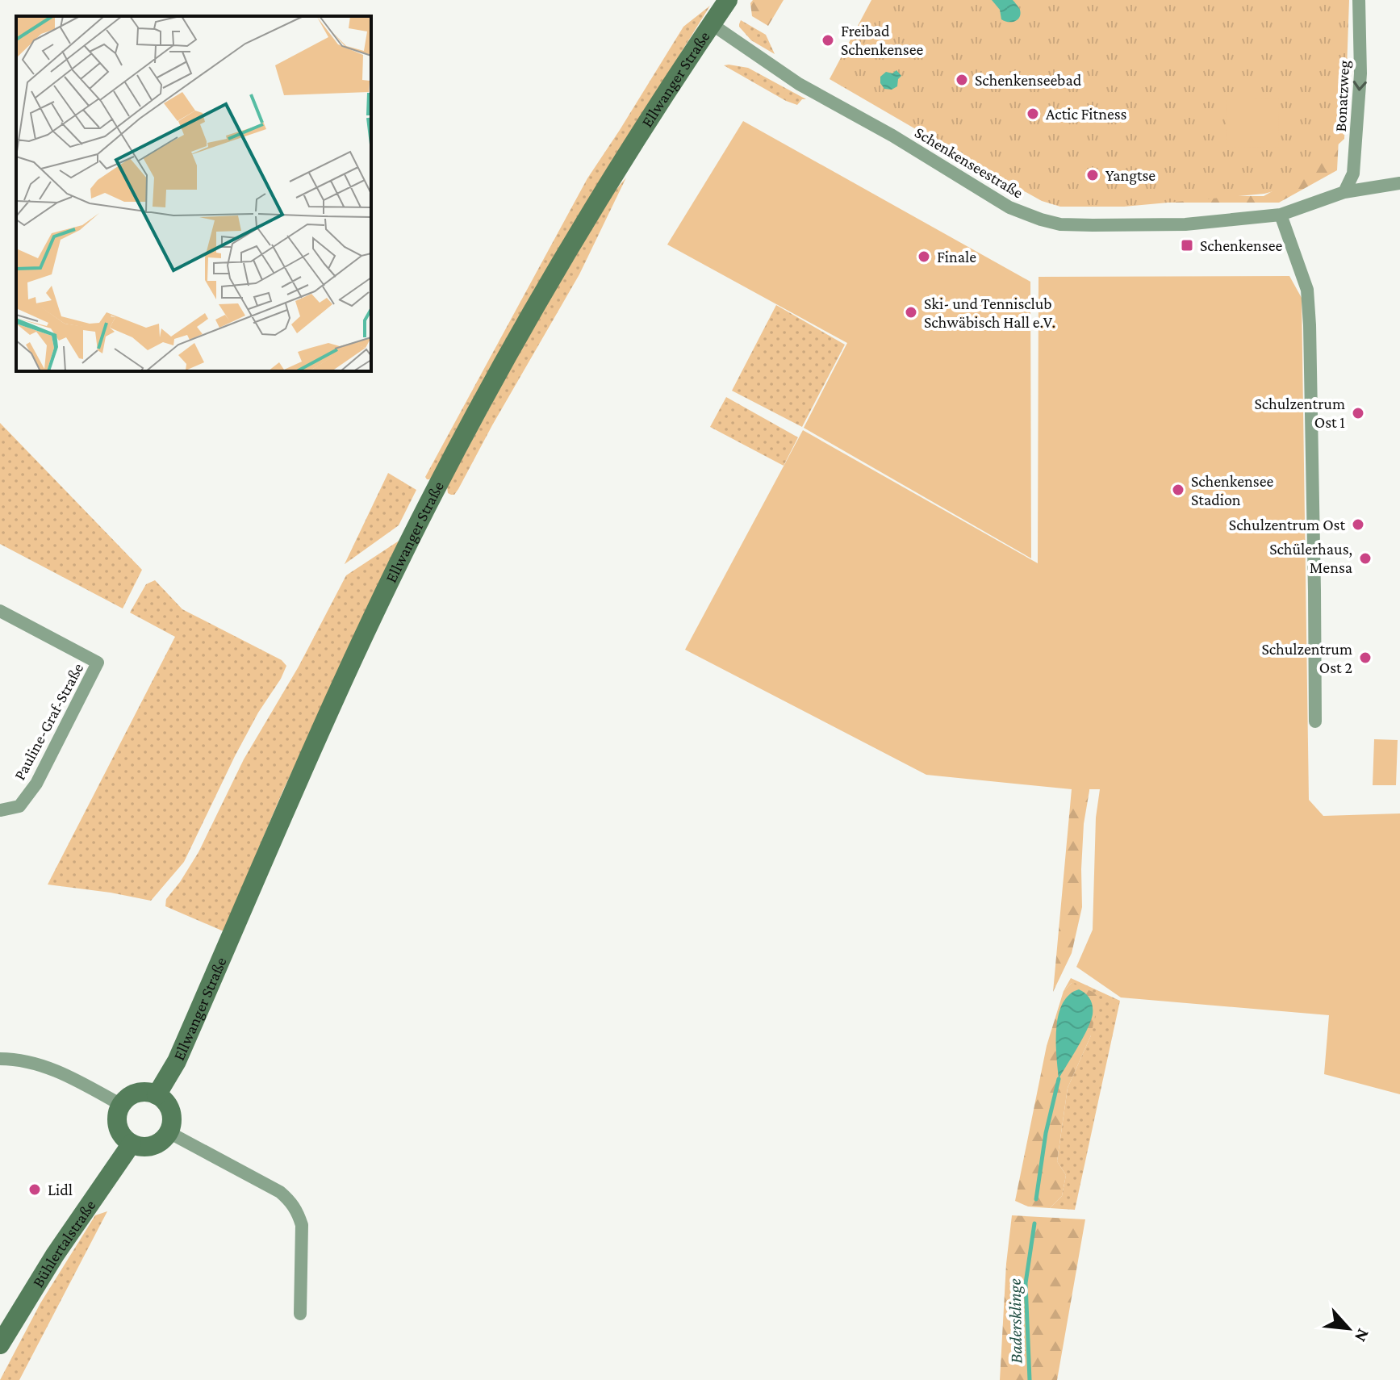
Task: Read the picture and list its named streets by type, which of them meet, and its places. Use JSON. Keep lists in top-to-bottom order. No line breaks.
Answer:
{"streets":{"main road":["Ellwanger Straße","Bühlertalstraße"],"street":["Bonatzweg","Schenkenseestraße","Pauline-Graf-Straße"]},"crossings":[["Ellwanger Straße","Schenkenseestraße"],["Ellwanger Straße","Bühlertalstraße"],["Bonatzweg","Schenkenseestraße"]],"one_way":["Bonatzweg"],"water":["Badersklinge"],"places":{"other":["Freibad Schenkensee","Schenkenseebad","Actic Fitness","Yangtse","Finale","Ski- und Tennisclub Schwäbisch Hall e.V.","Schulzentrum Ost 1","Schenkensee Stadion","Schulzentrum Ost","Schülerhaus, Mensa","Schulzentrum Ost 2","Lidl"],"transit":["Schenkensee"]},"north":"bottom right"}
